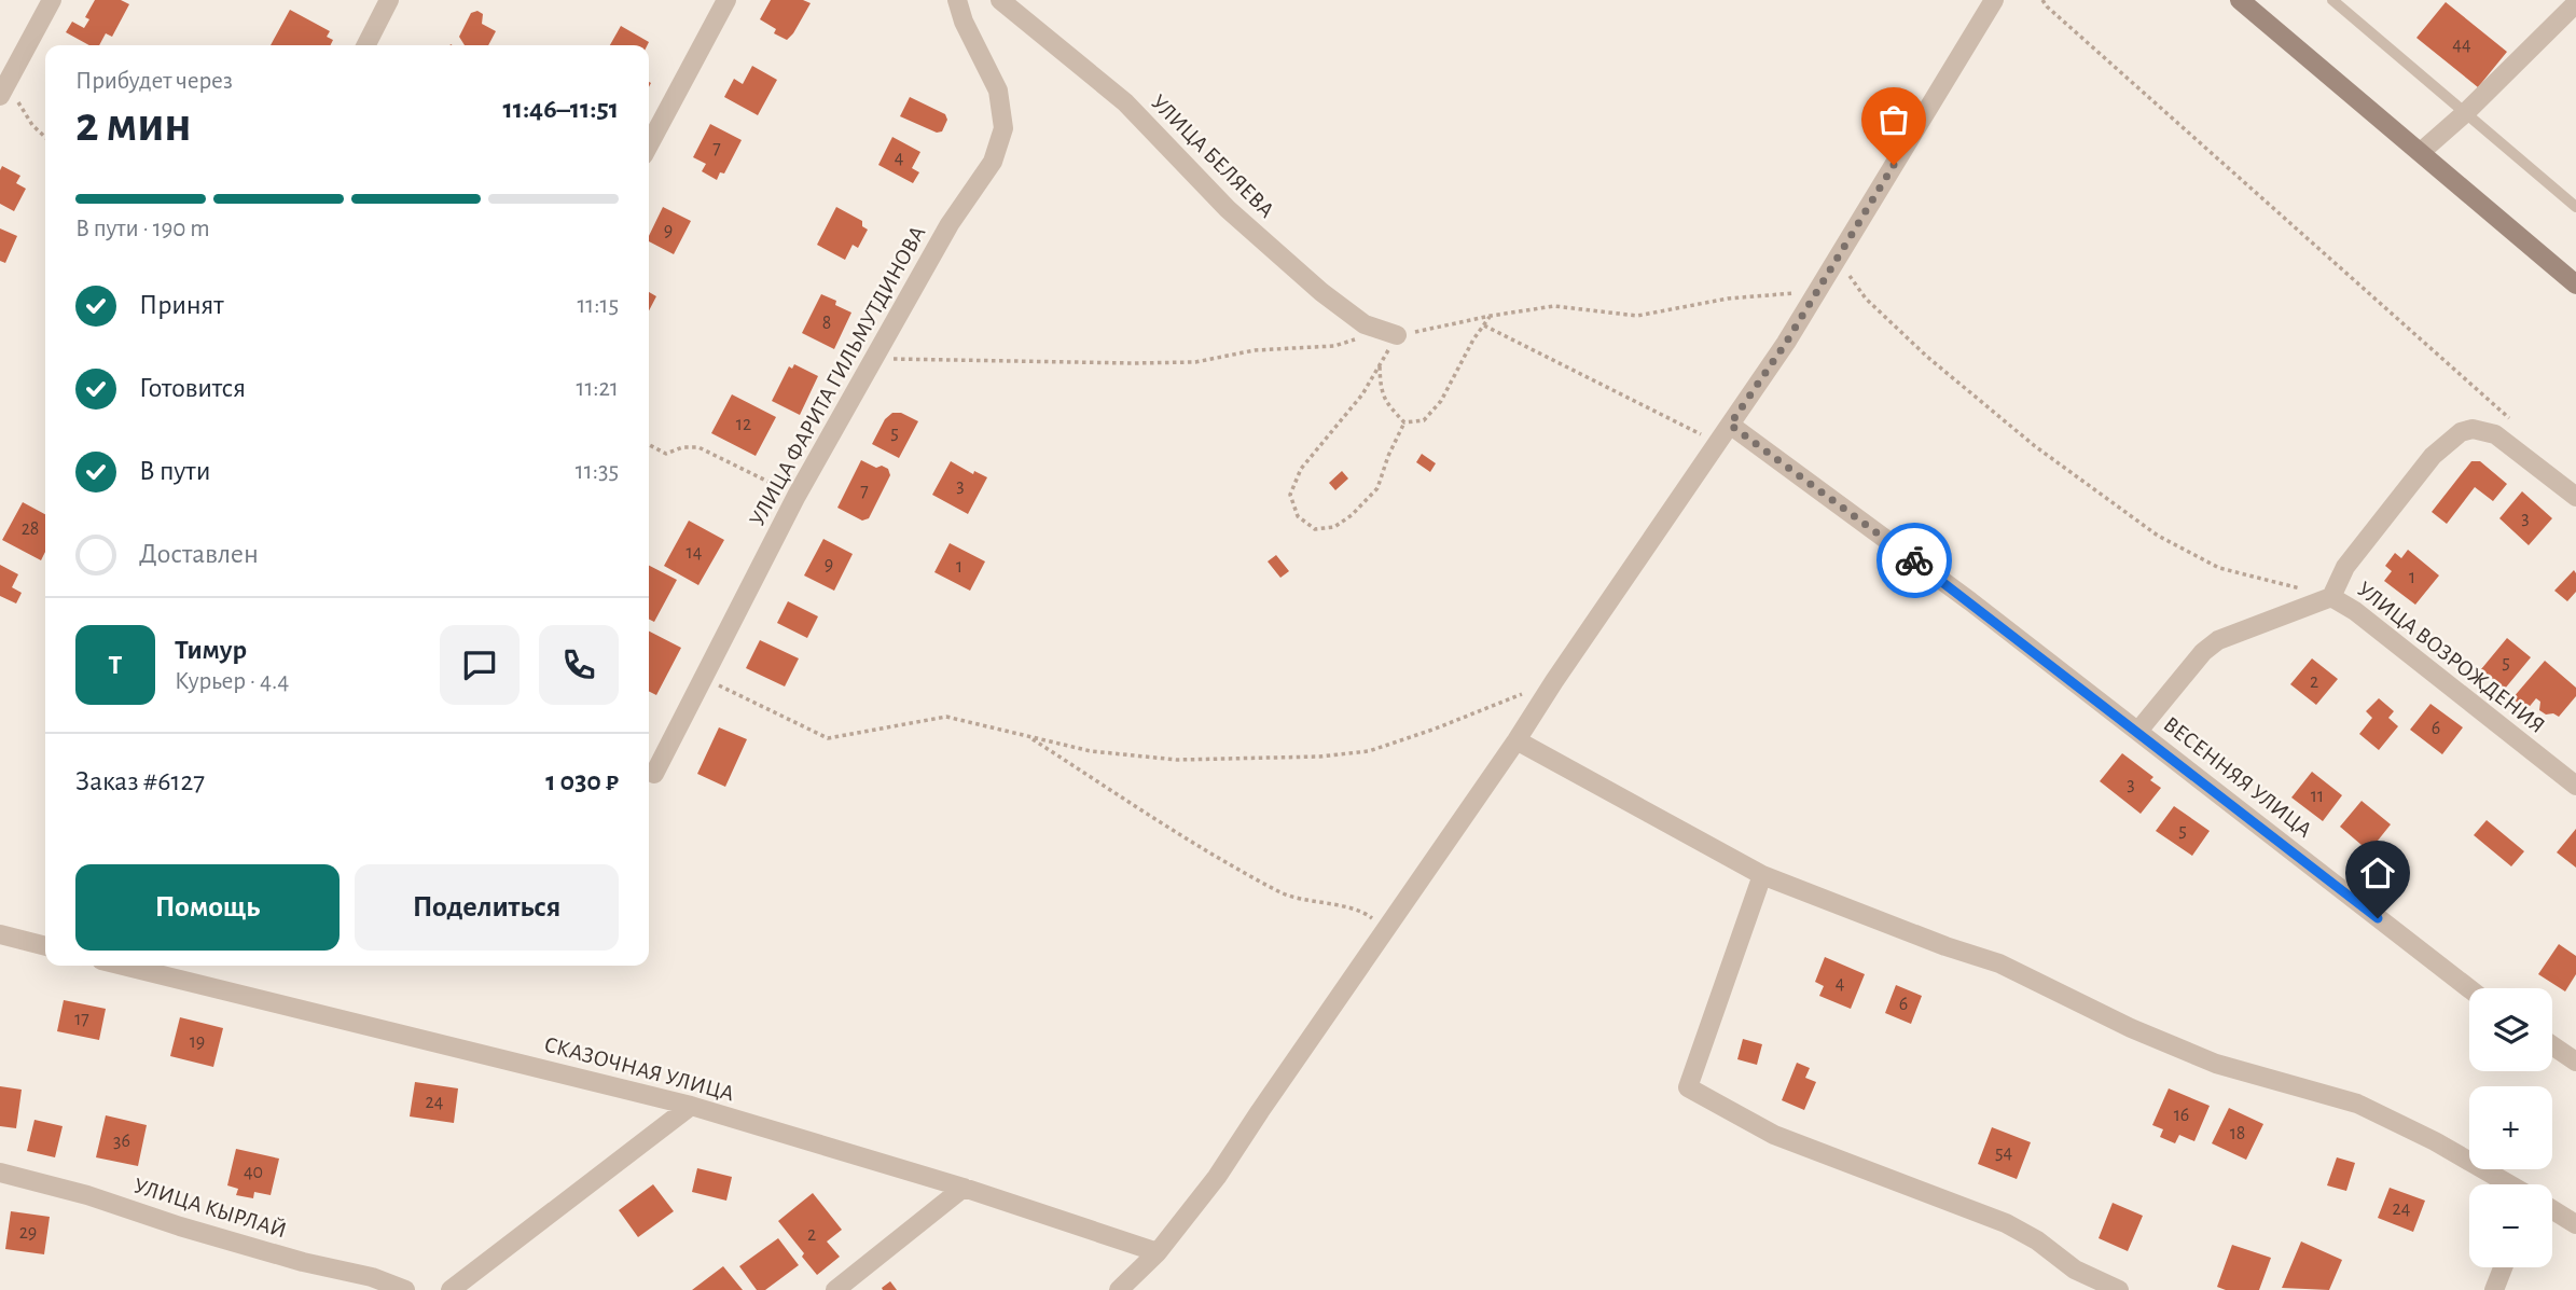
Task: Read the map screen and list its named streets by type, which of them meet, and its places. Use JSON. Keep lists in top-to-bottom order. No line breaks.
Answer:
{"streets":{"street":["УЛИЦА БЕЛЯЕВА","УЛИЦА ФАРИТА ГИЛЬМУТДИНОВА","УЛИЦА ВОЗРОЖДЕНИЯ","ВЕСЕННЯЯ УЛИЦА","СКАЗОЧНАЯ УЛИЦА","УЛИЦА КЫРЛАЙ"]},"house_numbers":["44","7","4","9","8","12","5","3","7","3","28","14","9","1","1","5","2","6","3","11","5","4","6","17","19","24","16","18","36","54","40","24","29","2"],"page":{"heading":["2 мин","Прибудет через","11:46–11:51"],"panel":["Тимур","Курьер · 4.4","Заказ #6127","1 030 ₽"],"bar":"В пути · 190 m","list":[["Принят","11:15"],["Готовится","11:21"],["В пути","11:35"],"Доставлен"],"round":"Т","buttons":["Помощь","Поделиться"],"map_buttons":["+","−"]}}
